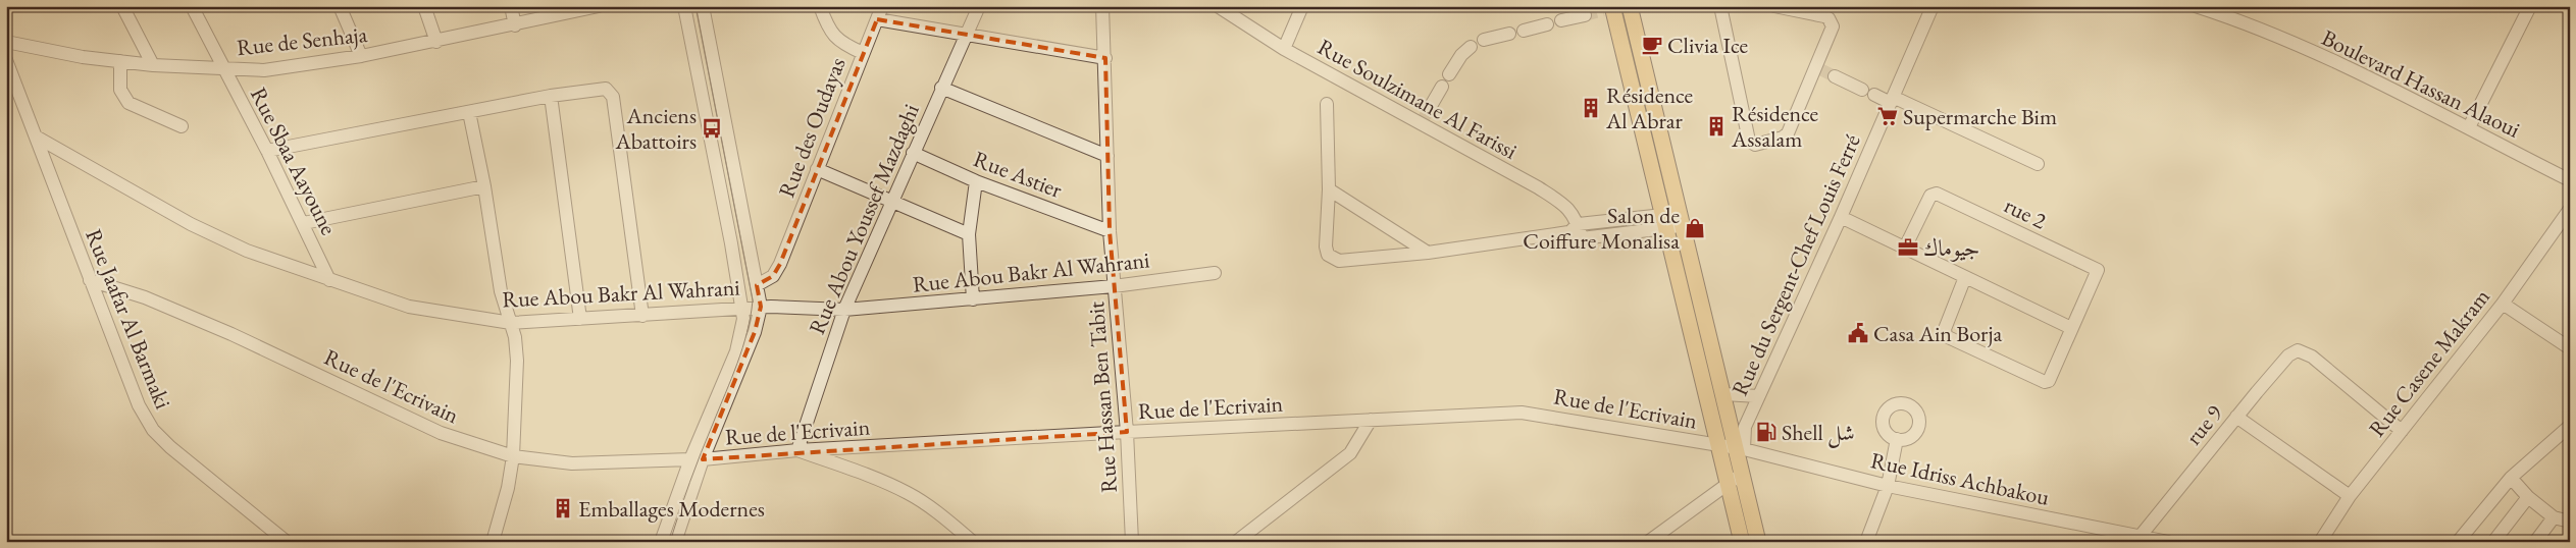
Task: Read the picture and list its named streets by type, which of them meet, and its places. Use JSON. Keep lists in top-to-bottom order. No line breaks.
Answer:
{"streets":{"street":["Rue de Senhaja","Boulevard Hassan Alaoui","Rue Soulzimane Al Farissi","Rue des Oudayas","Rue Sbaa Aayoune","Rue Astier","rue 2","Rue Abou Youssef Mazdaghi","Rue du Sergent-Chef Louis Ferré","Rue Abou Bakr Al Wahrani","Rue Jaafar Al Barmaki","Rue Casene Makram","Rue de l'Ecrivain","Rue Hassan Ben Tabit","rue 9","Rue Idriss Achbakou"]},"crossings":[["Rue de Senhaja","Rue Sbaa Aayoune"],["Rue Sbaa Aayoune","Rue Abou Bakr Al Wahrani"],["Rue Astier","Rue Abou Youssef Mazdaghi"],["Rue Astier","Rue Hassan Ben Tabit"],["Rue Abou Youssef Mazdaghi","Rue Abou Bakr Al Wahrani"],["Rue Abou Youssef Mazdaghi","Rue de l'Ecrivain"],["Rue du Sergent-Chef Louis Ferré","Rue de l'Ecrivain"],["Rue du Sergent-Chef Louis Ferré","Rue Idriss Achbakou"],["Rue Abou Bakr Al Wahrani","Rue Jaafar Al Barmaki"],["Rue Abou Bakr Al Wahrani","Rue Hassan Ben Tabit"],["Rue Jaafar Al Barmaki","Rue de l'Ecrivain"],["Rue Casene Makram","rue 9"],["Rue de l'Ecrivain","Rue Hassan Ben Tabit"],["Rue de l'Ecrivain","Rue Idriss Achbakou"],["rue 9","Rue Idriss Achbakou"]],"places":{"cafe":["Clivia Ice"],"building":["Résidence Al Abrar","Résidence Assalam","Emballages Modernes"],"supermarket":["Supermarche Bim"],"bus stop":["Anciens Abattoirs"],"shop":["Salon de Coiffure Monalisa"],"office":["جيوماك"],"public building":["Casa Ain Borja"],"fuel station":["Shell شل"]}}
